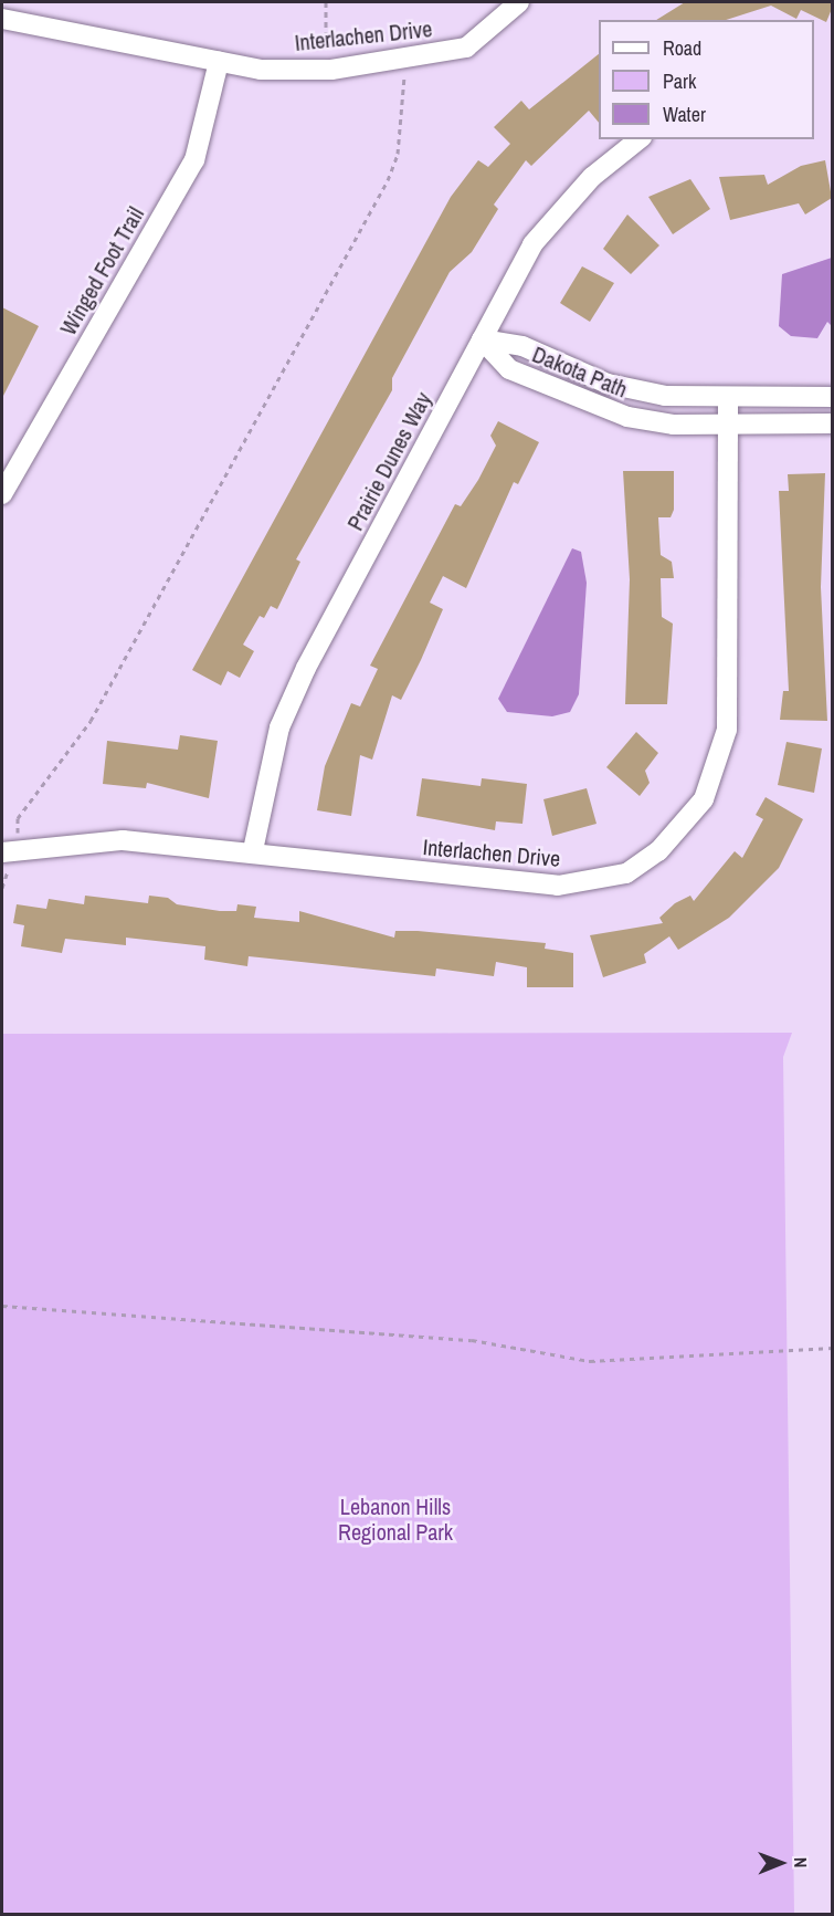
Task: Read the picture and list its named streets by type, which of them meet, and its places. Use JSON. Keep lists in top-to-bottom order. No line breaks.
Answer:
{"streets":{"street":["Interlachen Drive","Winged Foot Trail","Dakota Path","Prairie Dunes Way"]},"crossings":[["Interlachen Drive","Winged Foot Trail"],["Interlachen Drive","Dakota Path"],["Interlachen Drive","Prairie Dunes Way"],["Dakota Path","Prairie Dunes Way"]],"parks":["Lebanon Hills Regional Park"],"legend":["Road","Park","Water"],"north":"right"}
